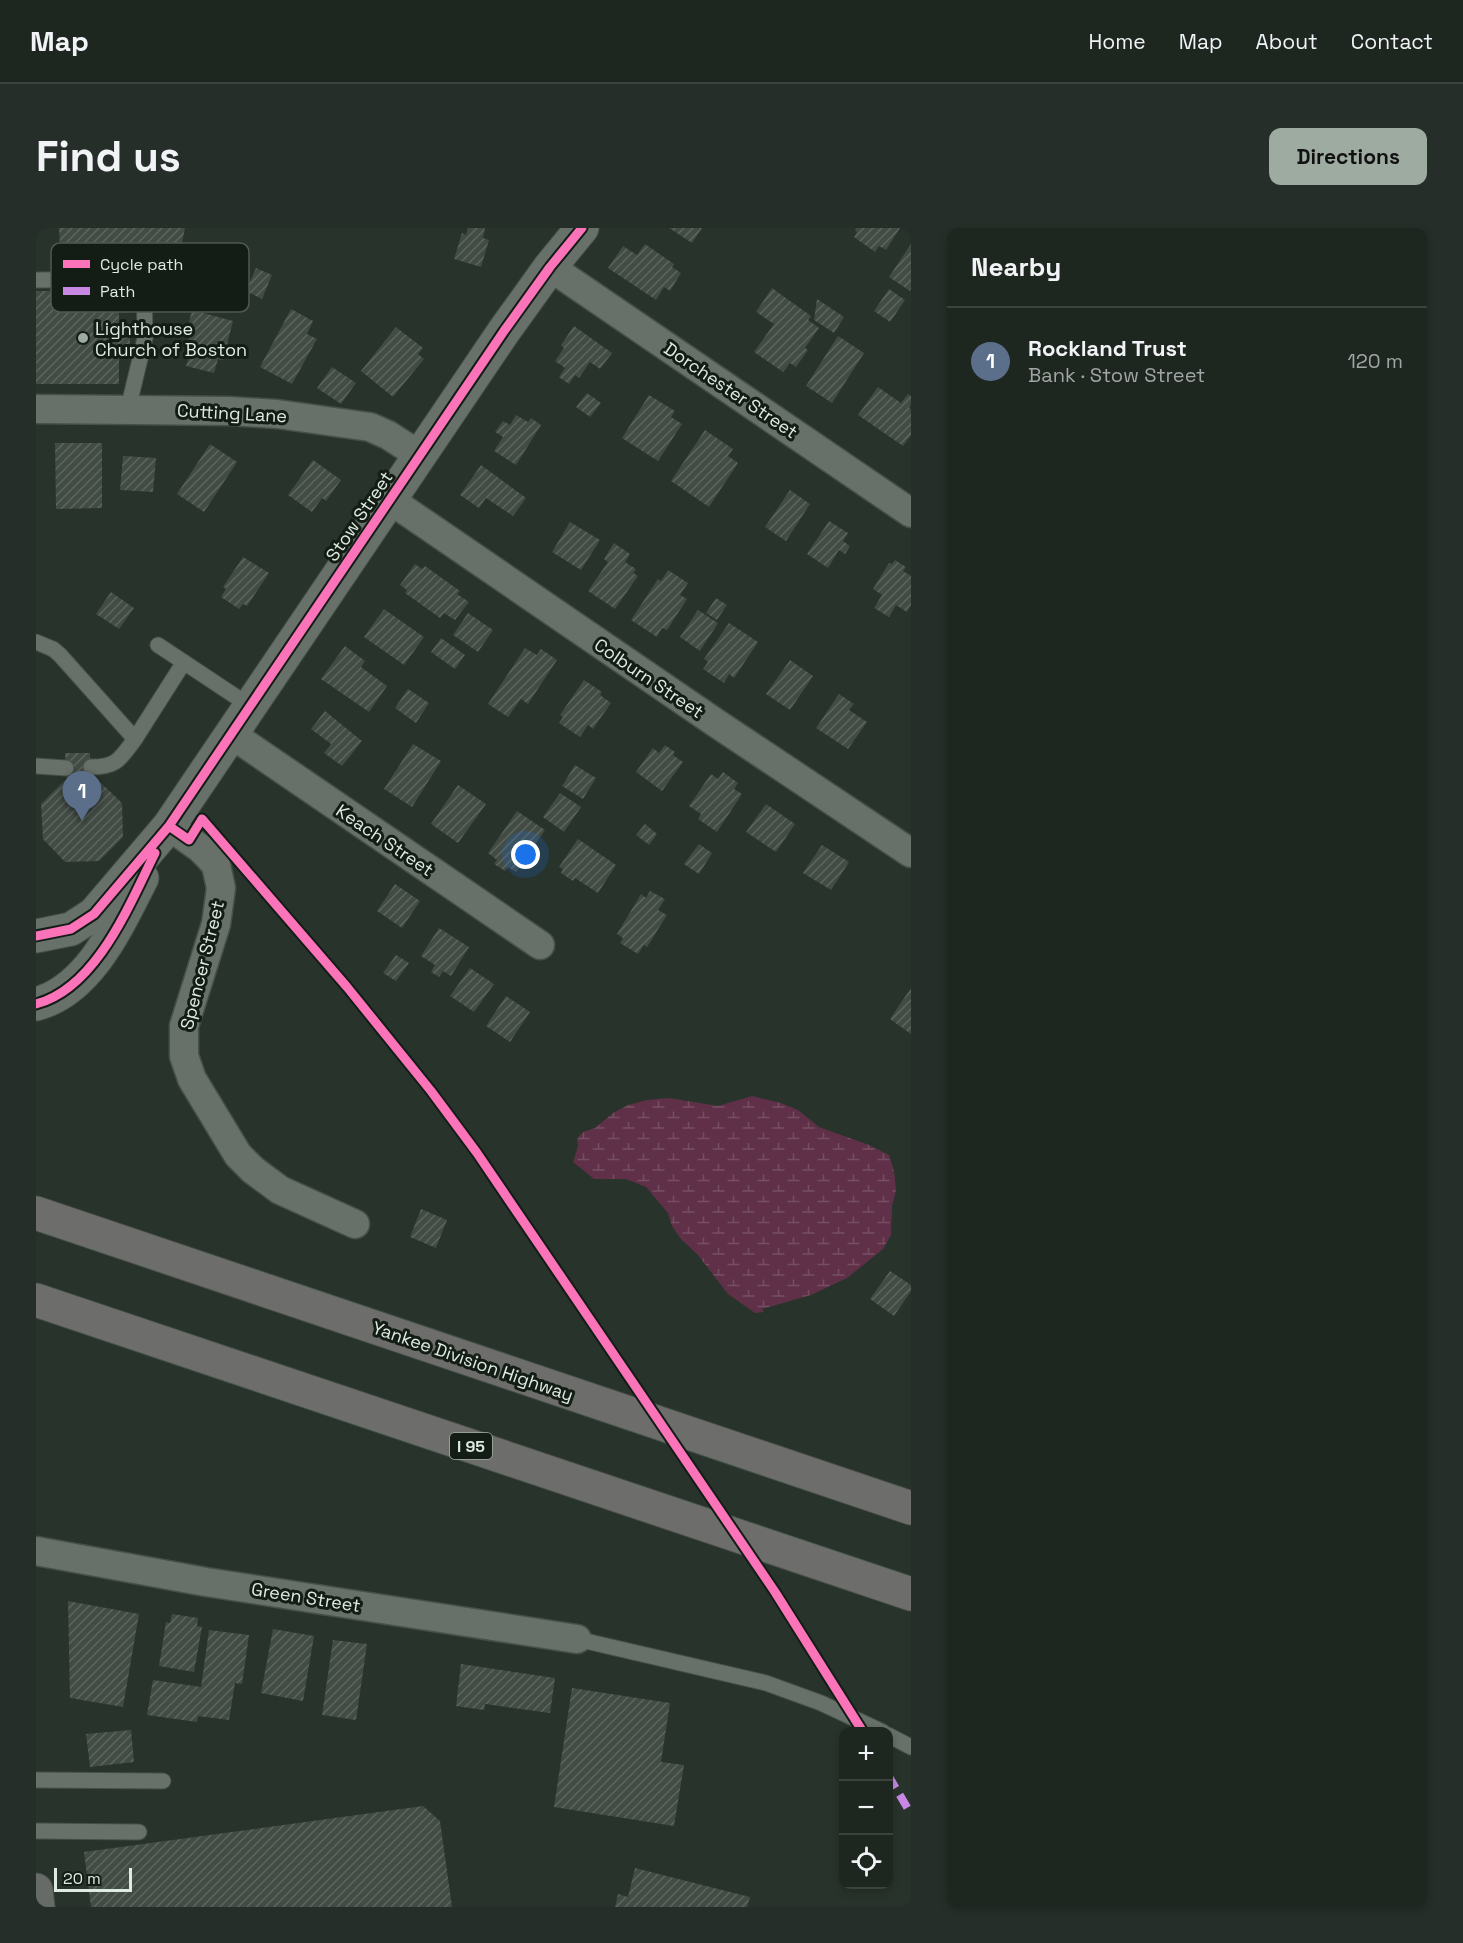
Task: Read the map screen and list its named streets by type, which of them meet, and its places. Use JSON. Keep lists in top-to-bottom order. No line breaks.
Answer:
{"streets":{"highway":["Yankee Division Highway","I 95"],"street":["Dorchester Street","Cutting Lane","Stow Street","Colburn Street","Keach Street","Spencer Street","Green Street"]},"crossings":[["Dorchester Street","Stow Street"],["Cutting Lane","Stow Street"],["Stow Street","Colburn Street"],["Stow Street","Keach Street"],["Stow Street","Spencer Street"]],"places":["Lighthouse Church of Boston"],"legend":["Cycle path","Path"],"scale_bar":"20 m","page":{"header":"Map","nav":["Home","Map","About","Contact"],"buttons":"Directions","title":"Find us","heading":"Nearby","list":[{"mark":"1","name":"Rockland Trust","note":"Bank · Stow Street","value":"120 m"}],"pins":"1","map_buttons":["+","−"],"scale":"20 m"}}
